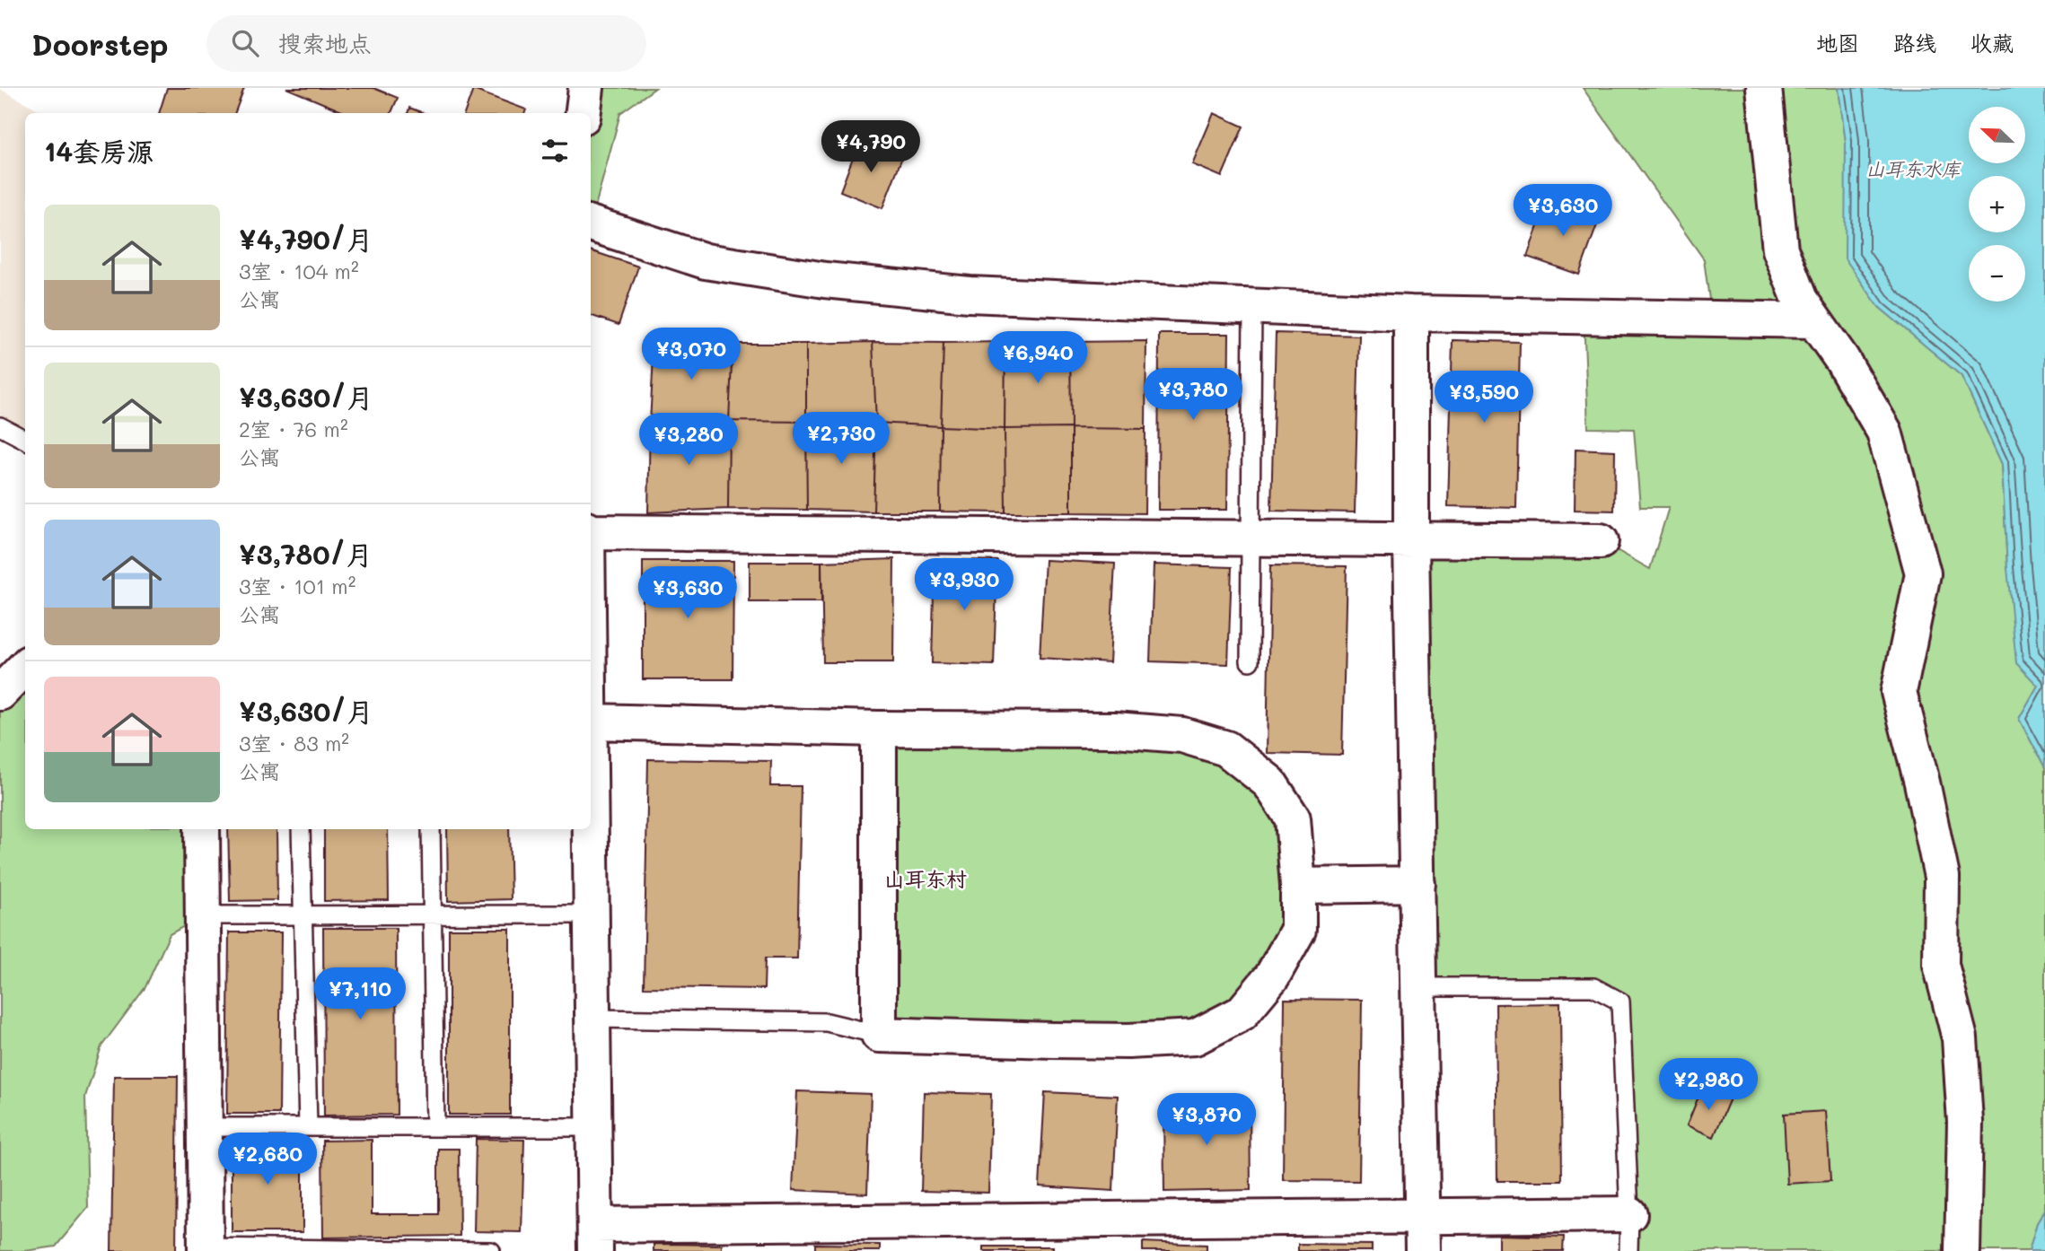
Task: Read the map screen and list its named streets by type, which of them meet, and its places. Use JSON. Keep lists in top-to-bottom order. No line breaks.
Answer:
{"districts":["山耳东村"],"water":["山耳东水库"],"north":"top left","page":{"header":"Doorstep","search":"搜索地点","nav":["地图","路线","收藏"],"map_buttons":["+","−"],"heading":"14套房源","price":["¥4,790","¥3,630","¥3,070","¥6,940","¥3,780","¥3,590","¥2,730","¥3,280","¥3,930","¥3,630","¥7,110","¥2,980","¥3,870","¥2,680"],"list":[{"name":"¥4,790/月","note":"3室 · 104 m² · 公寓"},{"name":"¥3,630/月","note":"2室 · 76 m² · 公寓"},{"name":"¥3,780/月","note":"3室 · 101 m² · 公寓"},{"name":"¥3,630/月","note":"3室 · 83 m² · 公寓"}]}}
